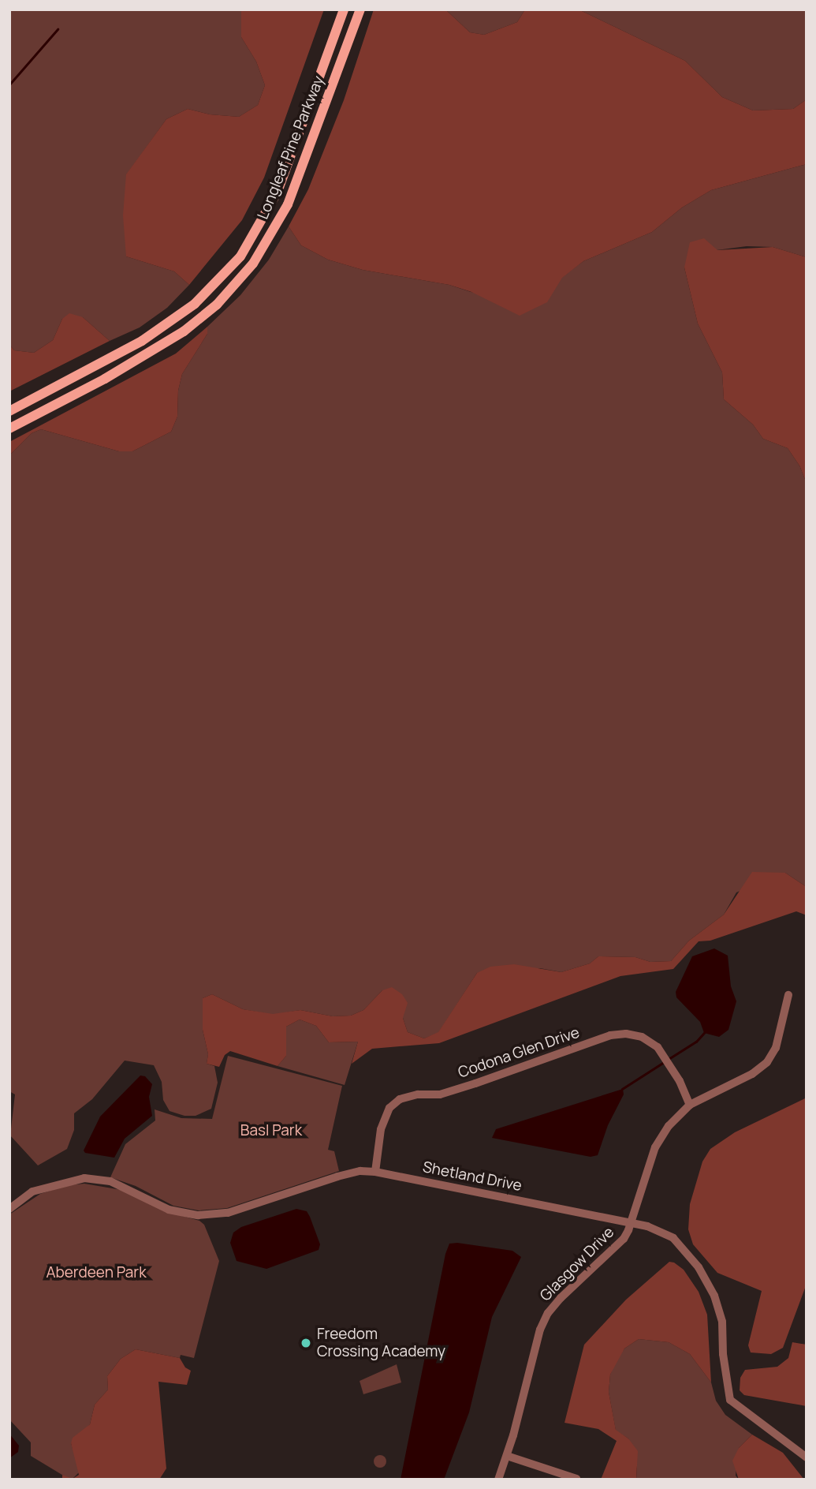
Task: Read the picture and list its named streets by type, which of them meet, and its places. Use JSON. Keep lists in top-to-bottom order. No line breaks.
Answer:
{"streets":{"main road":["Longleaf Pine Parkway"],"street":["Codona Glen Drive","Shetland Drive","Glasgow Drive"]},"crossings":[["Codona Glen Drive","Shetland Drive"],["Codona Glen Drive","Glasgow Drive"],["Shetland Drive","Glasgow Drive"]],"parks":["Basl Park","Aberdeen Park"],"places":["Freedom Crossing Academy"]}
